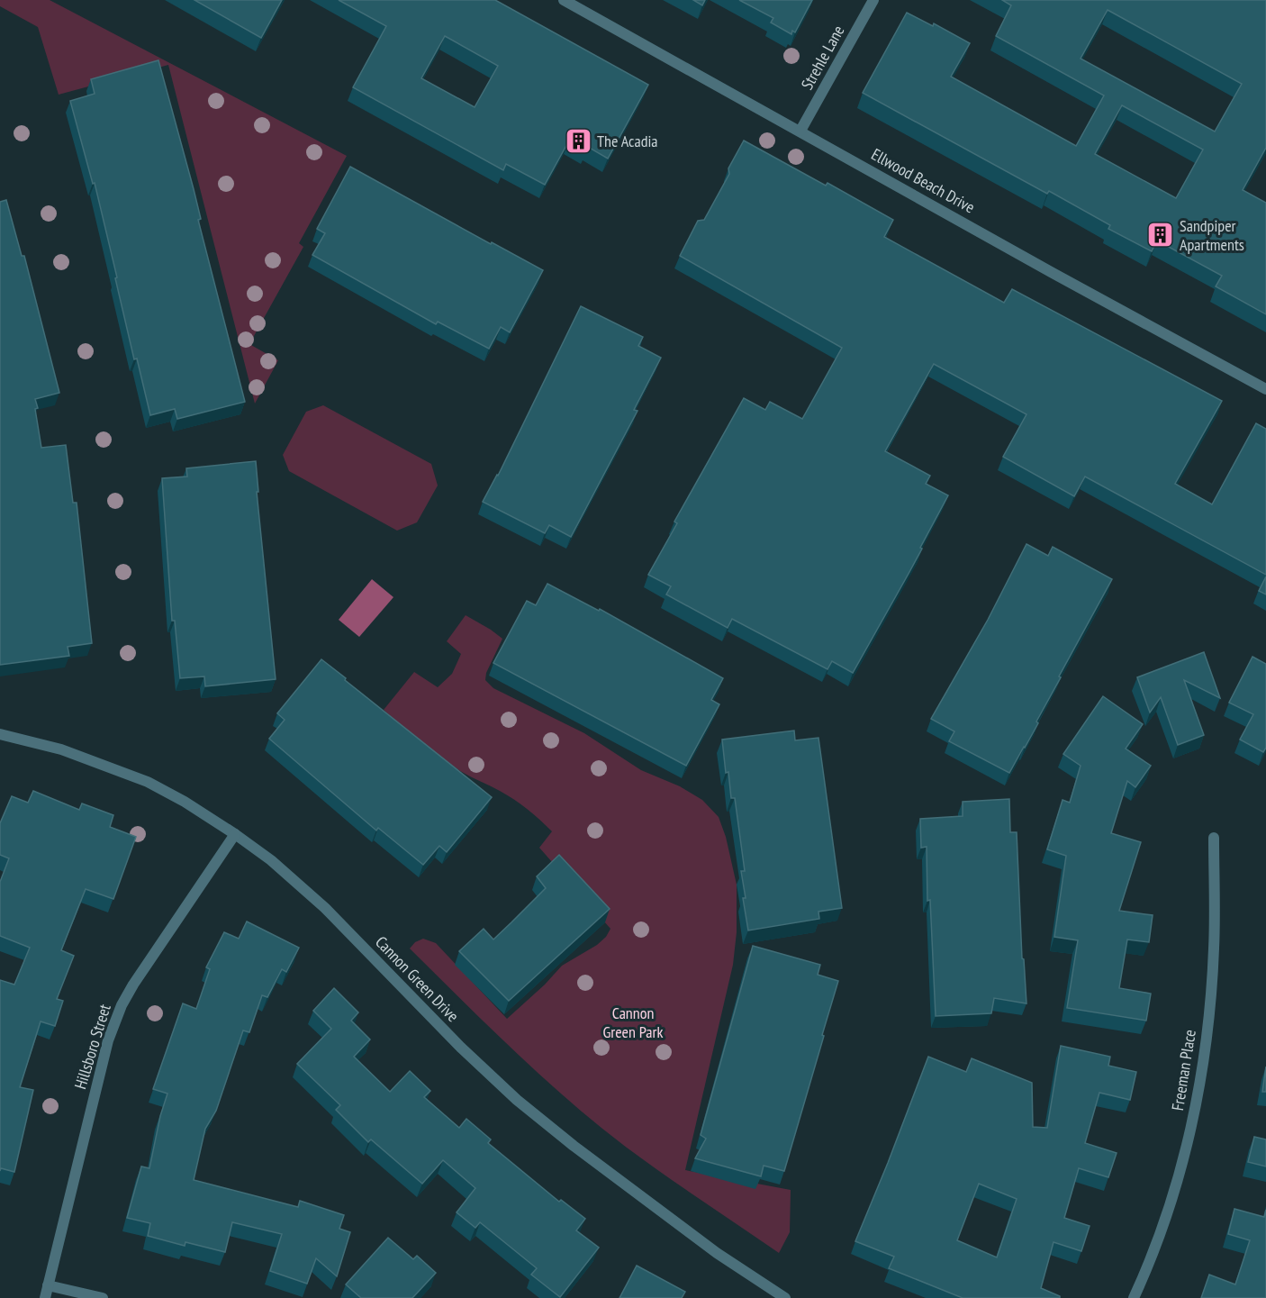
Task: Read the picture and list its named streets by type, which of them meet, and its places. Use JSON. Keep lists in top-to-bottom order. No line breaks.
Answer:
{"streets":{"street":["Strehle Lane","Ellwood Beach Drive","Cannon Green Drive","Hillsboro Street","Freeman Place"]},"crossings":[["Strehle Lane","Ellwood Beach Drive"],["Cannon Green Drive","Hillsboro Street"]],"parks":["Cannon Green Park"],"places":{"building":["The Acadia","Sandpiper Apartments"]}}
